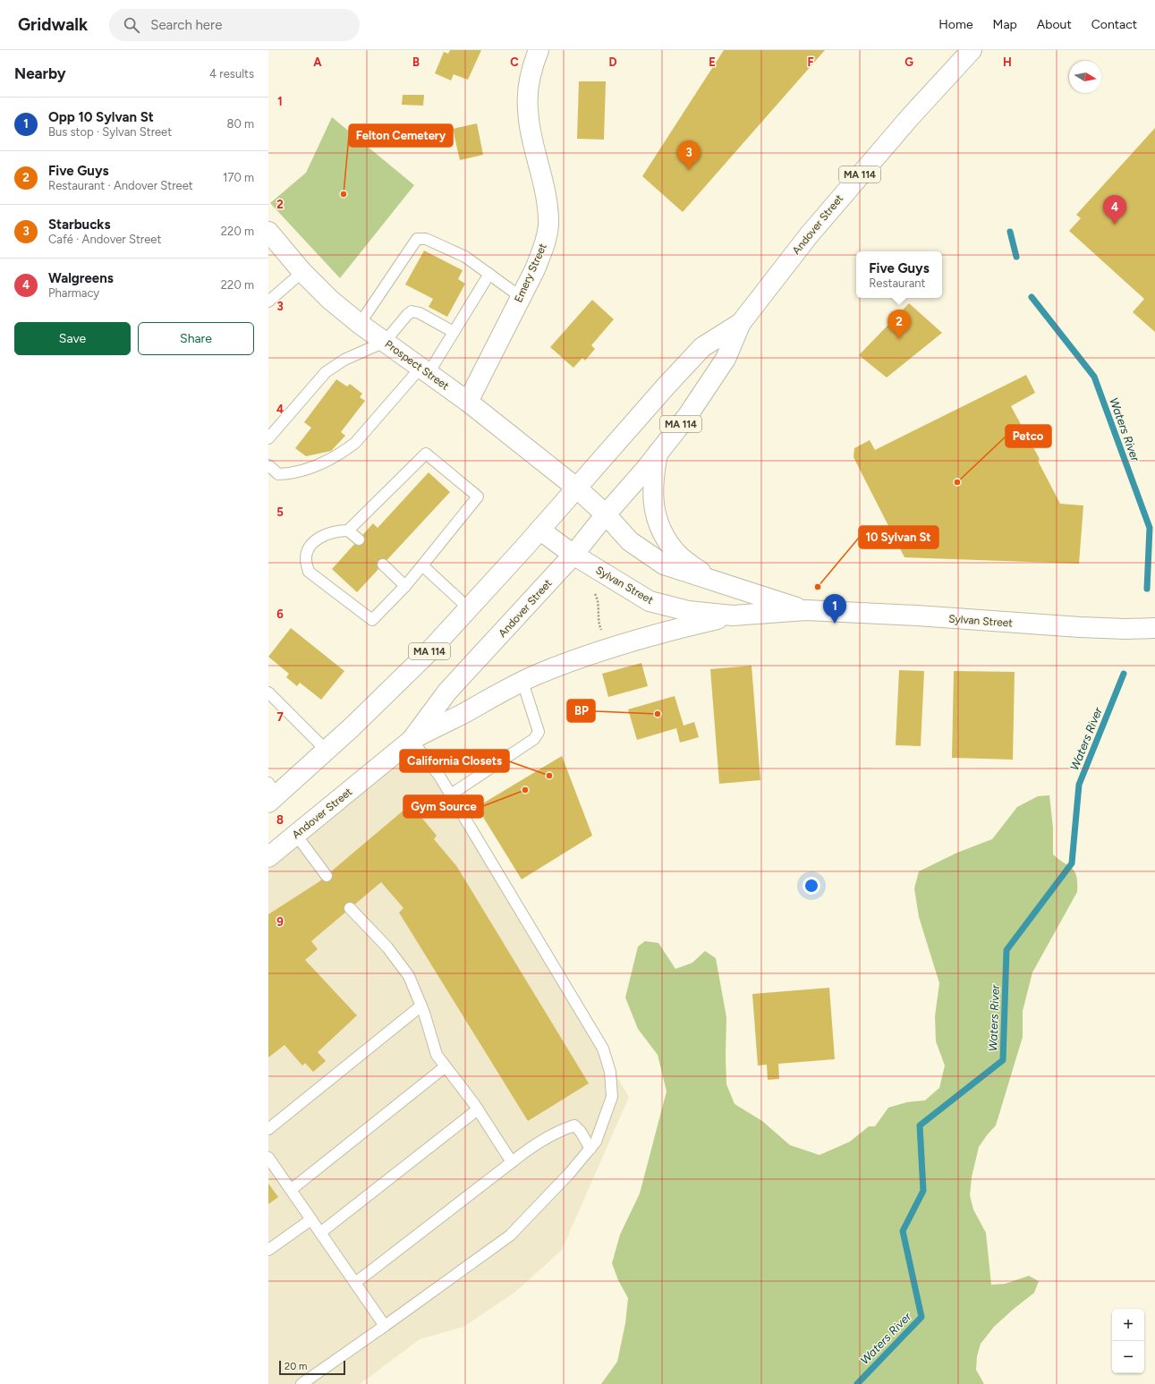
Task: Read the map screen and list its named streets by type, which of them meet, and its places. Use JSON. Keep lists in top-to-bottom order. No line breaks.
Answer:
{"streets":{"main road":["MA 114","Andover Street","Emery Street","Prospect Street","Sylvan Street"]},"crossings":[["Andover Street","Prospect Street"],["Andover Street","Sylvan Street"],["Emery Street","Prospect Street"],["Prospect Street","Sylvan Street"]],"water":["Waters River"],"places":["Felton Cemetery","Petco","10 Sylvan St","BP","California Closets","Gym Source"],"scale_bar":"20 m","north":"right","page":{"header":"Gridwalk","search":"Search here","nav":["Home","Map","About","Contact"],"heading":["Nearby","4 results"],"list":[{"mark":"1","name":"Opp 10 Sylvan St","note":"Bus stop · Sylvan Street","value":"80 m"},{"mark":"2","name":"Five Guys","note":"Restaurant · Andover Street","value":"170 m"},{"mark":"3","name":"Starbucks","note":"Café · Andover Street","value":"220 m"},{"mark":"4","name":"Walgreens","note":"Pharmacy","value":"220 m"}],"pins":["3","4","2","1"],"popup":["Five Guys","Restaurant"],"buttons":["Save","Share"],"map_buttons":["+","−"],"scale":"20 m"},"grid":{"columns":["A","B","C","D","E","F","G","H"],"rows":["1","2","3","4","5","6","7","8","9"]}}
